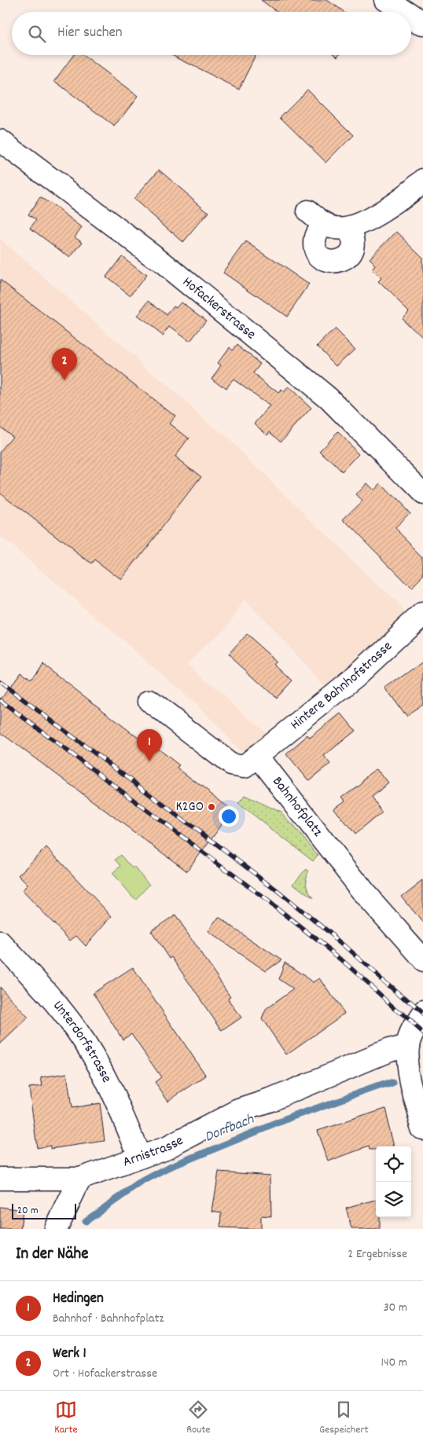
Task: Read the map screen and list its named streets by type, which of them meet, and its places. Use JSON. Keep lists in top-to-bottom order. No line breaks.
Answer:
{"streets":{"street":["Hofackerstrasse","Hintere Bahnhofstrasse","Bahnhofplatz","Unterdorfstrasse","Arnistrasse"]},"crossings":[["Hintere Bahnhofstrasse","Bahnhofplatz"],["Unterdorfstrasse","Arnistrasse"]],"water":["Dorfbach"],"places":["K2GO"],"scale_bar":"20 m","page":{"search":"Hier suchen","pins":["2","1"],"scale":"20 m","heading":["In der Nähe","2 Ergebnisse"],"list":[{"mark":"1","name":"Hedingen","note":"Bahnhof · Bahnhofplatz","value":"30 m"},{"mark":"2","name":"Werk 1","note":"Ort · Hofackerstrasse","value":"140 m"}],"nav":["Karte","Route","Gespeichert"]}}
